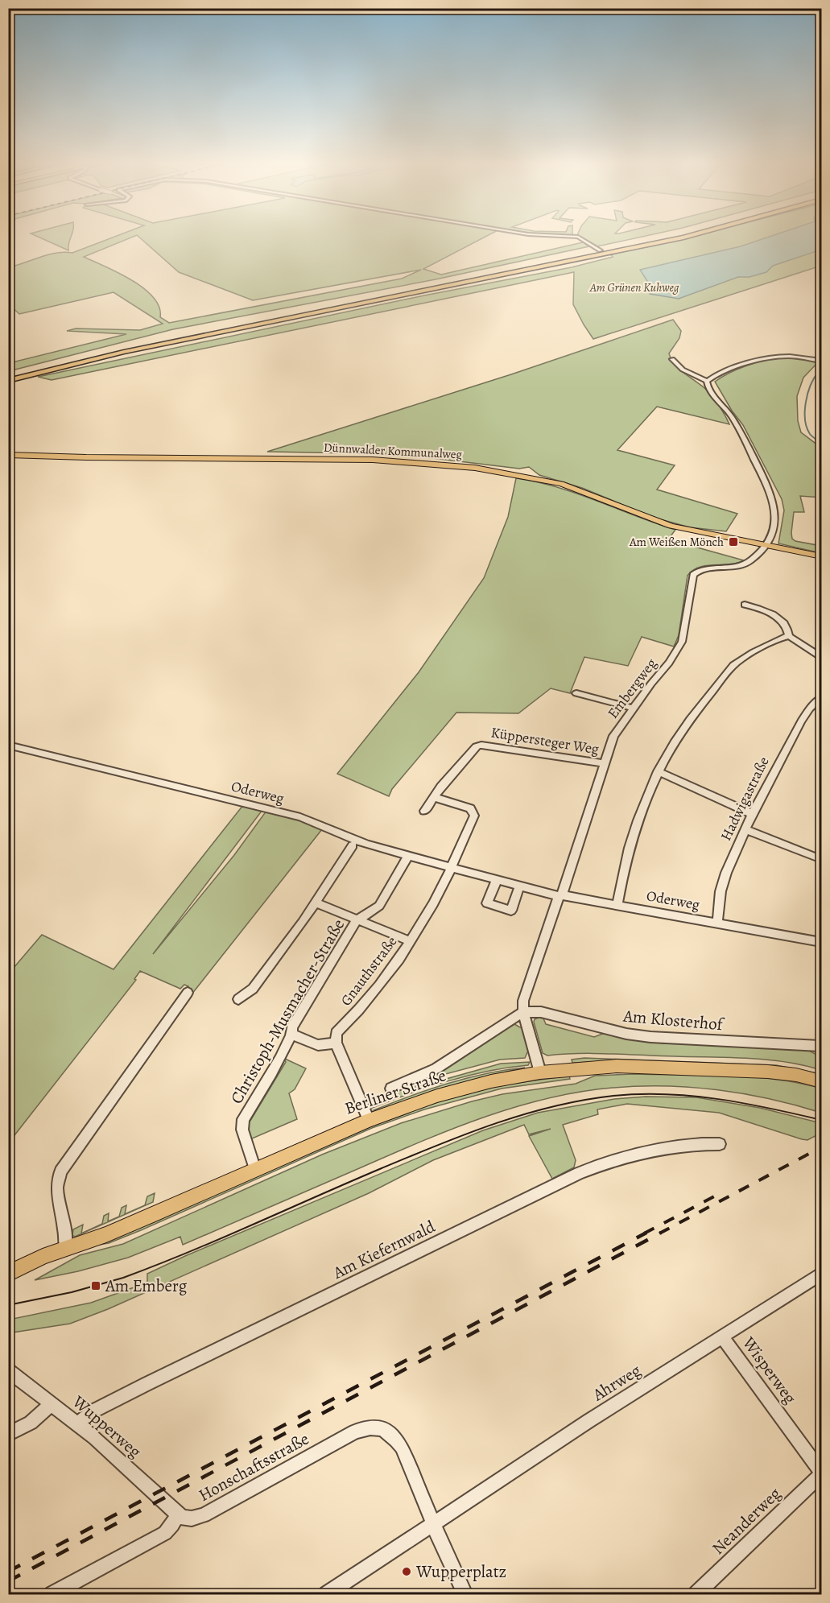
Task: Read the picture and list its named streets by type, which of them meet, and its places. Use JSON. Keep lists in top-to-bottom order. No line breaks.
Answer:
{"streets":{"main road":["Dünnwalder Kommunalweg","Berliner Straße"],"street":["Embergweg","Küppersteger Weg","Oderweg","Hadwigastraße","Gnauthstraße","Christoph-Musmacher-Straße","Am Klosterhof","Am Kiefernwald","Wisperweg","Ahrweg","Wupperweg","Honschaftsstraße","Neanderweg"]},"crossings":[["Dünnwalder Kommunalweg","Embergweg"],["Embergweg","Küppersteger Weg"],["Embergweg","Oderweg"],["Embergweg","Am Klosterhof"],["Küppersteger Weg","Gnauthstraße"],["Oderweg","Hadwigastraße"],["Oderweg","Gnauthstraße"],["Oderweg","Christoph-Musmacher-Straße"],["Christoph-Musmacher-Straße","Berliner Straße"],["Am Kiefernwald","Wupperweg"],["Wisperweg","Ahrweg"],["Wisperweg","Neanderweg"],["Ahrweg","Honschaftsstraße"],["Wupperweg","Honschaftsstraße"]],"parks":["Am Grünen Kuhweg"],"places":{"transit":["Am Weißen Mönch","Am Emberg"],"other":["Wupperplatz"]}}
